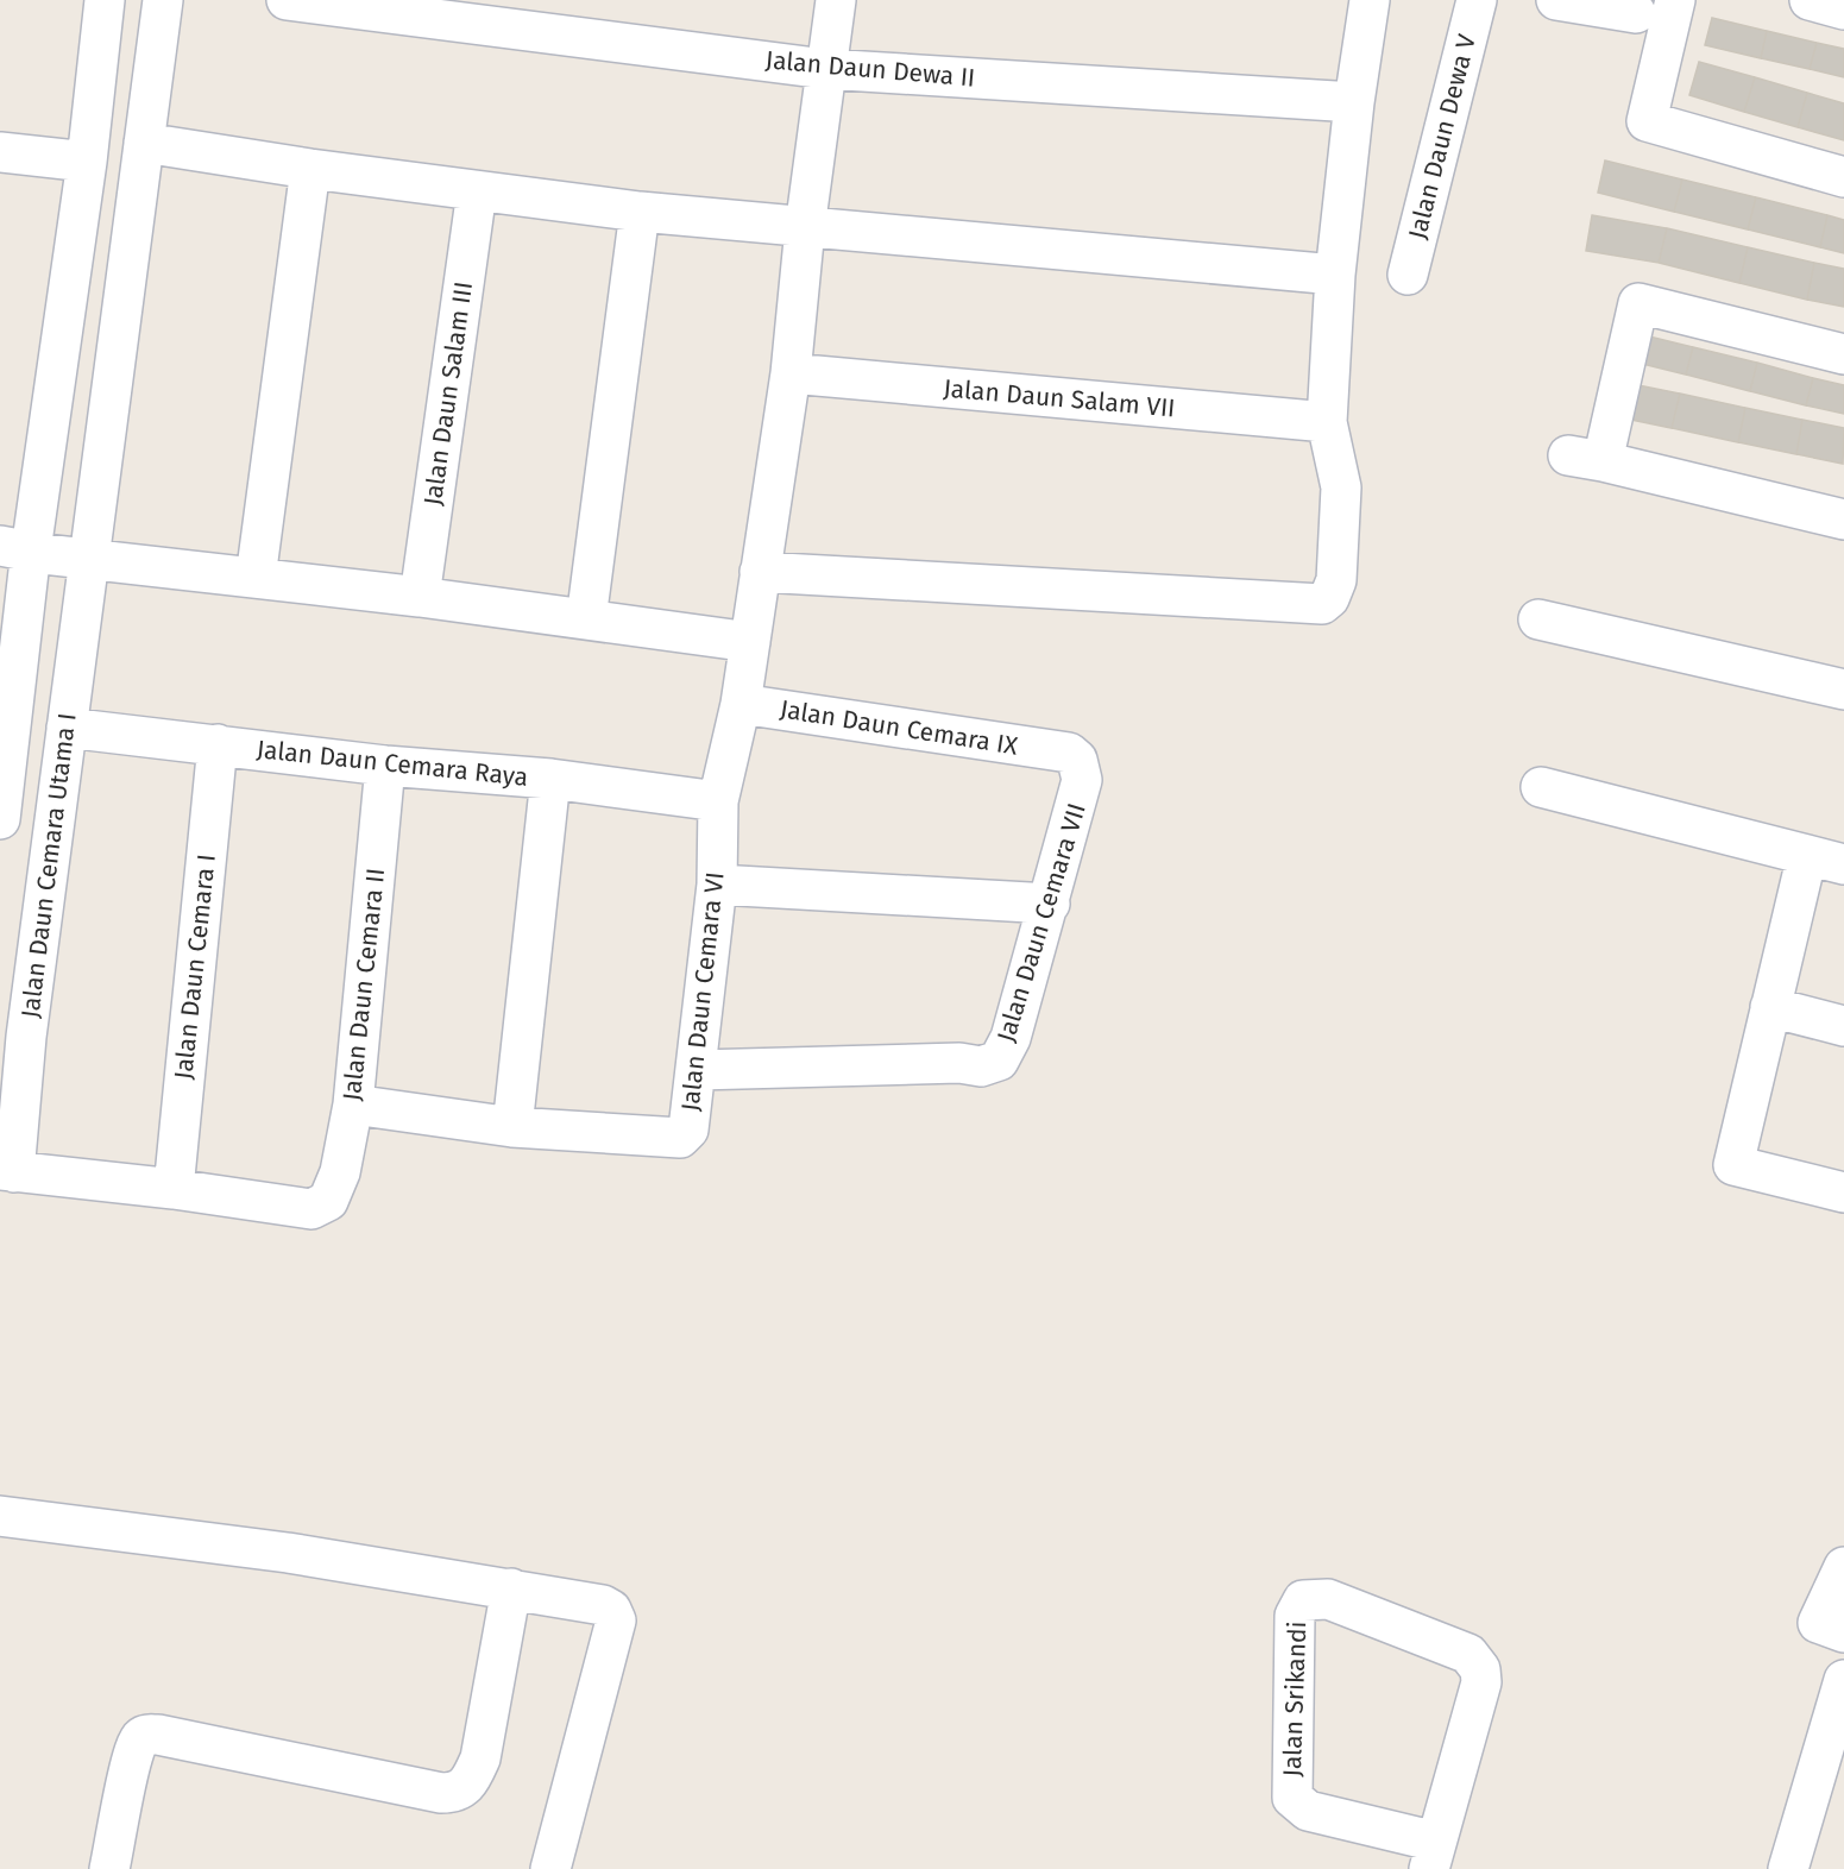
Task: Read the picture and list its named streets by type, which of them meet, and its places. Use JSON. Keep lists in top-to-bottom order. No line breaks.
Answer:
{"streets":{"street":["Jalan Daun Dewa II","Jalan Daun Dewa V","Jalan Daun Salam III","Jalan Daun Salam VII","Jalan Daun Cemara IX","Jalan Daun Cemara Raya","Jalan Daun Cemara Utama I","Jalan Daun Cemara VII","Jalan Daun Cemara I","Jalan Daun Cemara II","Jalan Daun Cemara VI","Jalan Srikandi"]},"crossings":[["Jalan Daun Dewa II","Jalan Daun Cemara VI"],["Jalan Daun Salam VII","Jalan Daun Cemara VI"],["Jalan Daun Cemara IX","Jalan Daun Cemara VII"],["Jalan Daun Cemara IX","Jalan Daun Cemara VI"],["Jalan Daun Cemara Raya","Jalan Daun Cemara Utama I"],["Jalan Daun Cemara Raya","Jalan Daun Cemara I"],["Jalan Daun Cemara Raya","Jalan Daun Cemara II"],["Jalan Daun Cemara Raya","Jalan Daun Cemara VI"],["Jalan Daun Cemara VII","Jalan Daun Cemara VI"],["Jalan Daun Cemara I","Jalan Daun Cemara II"]]}
